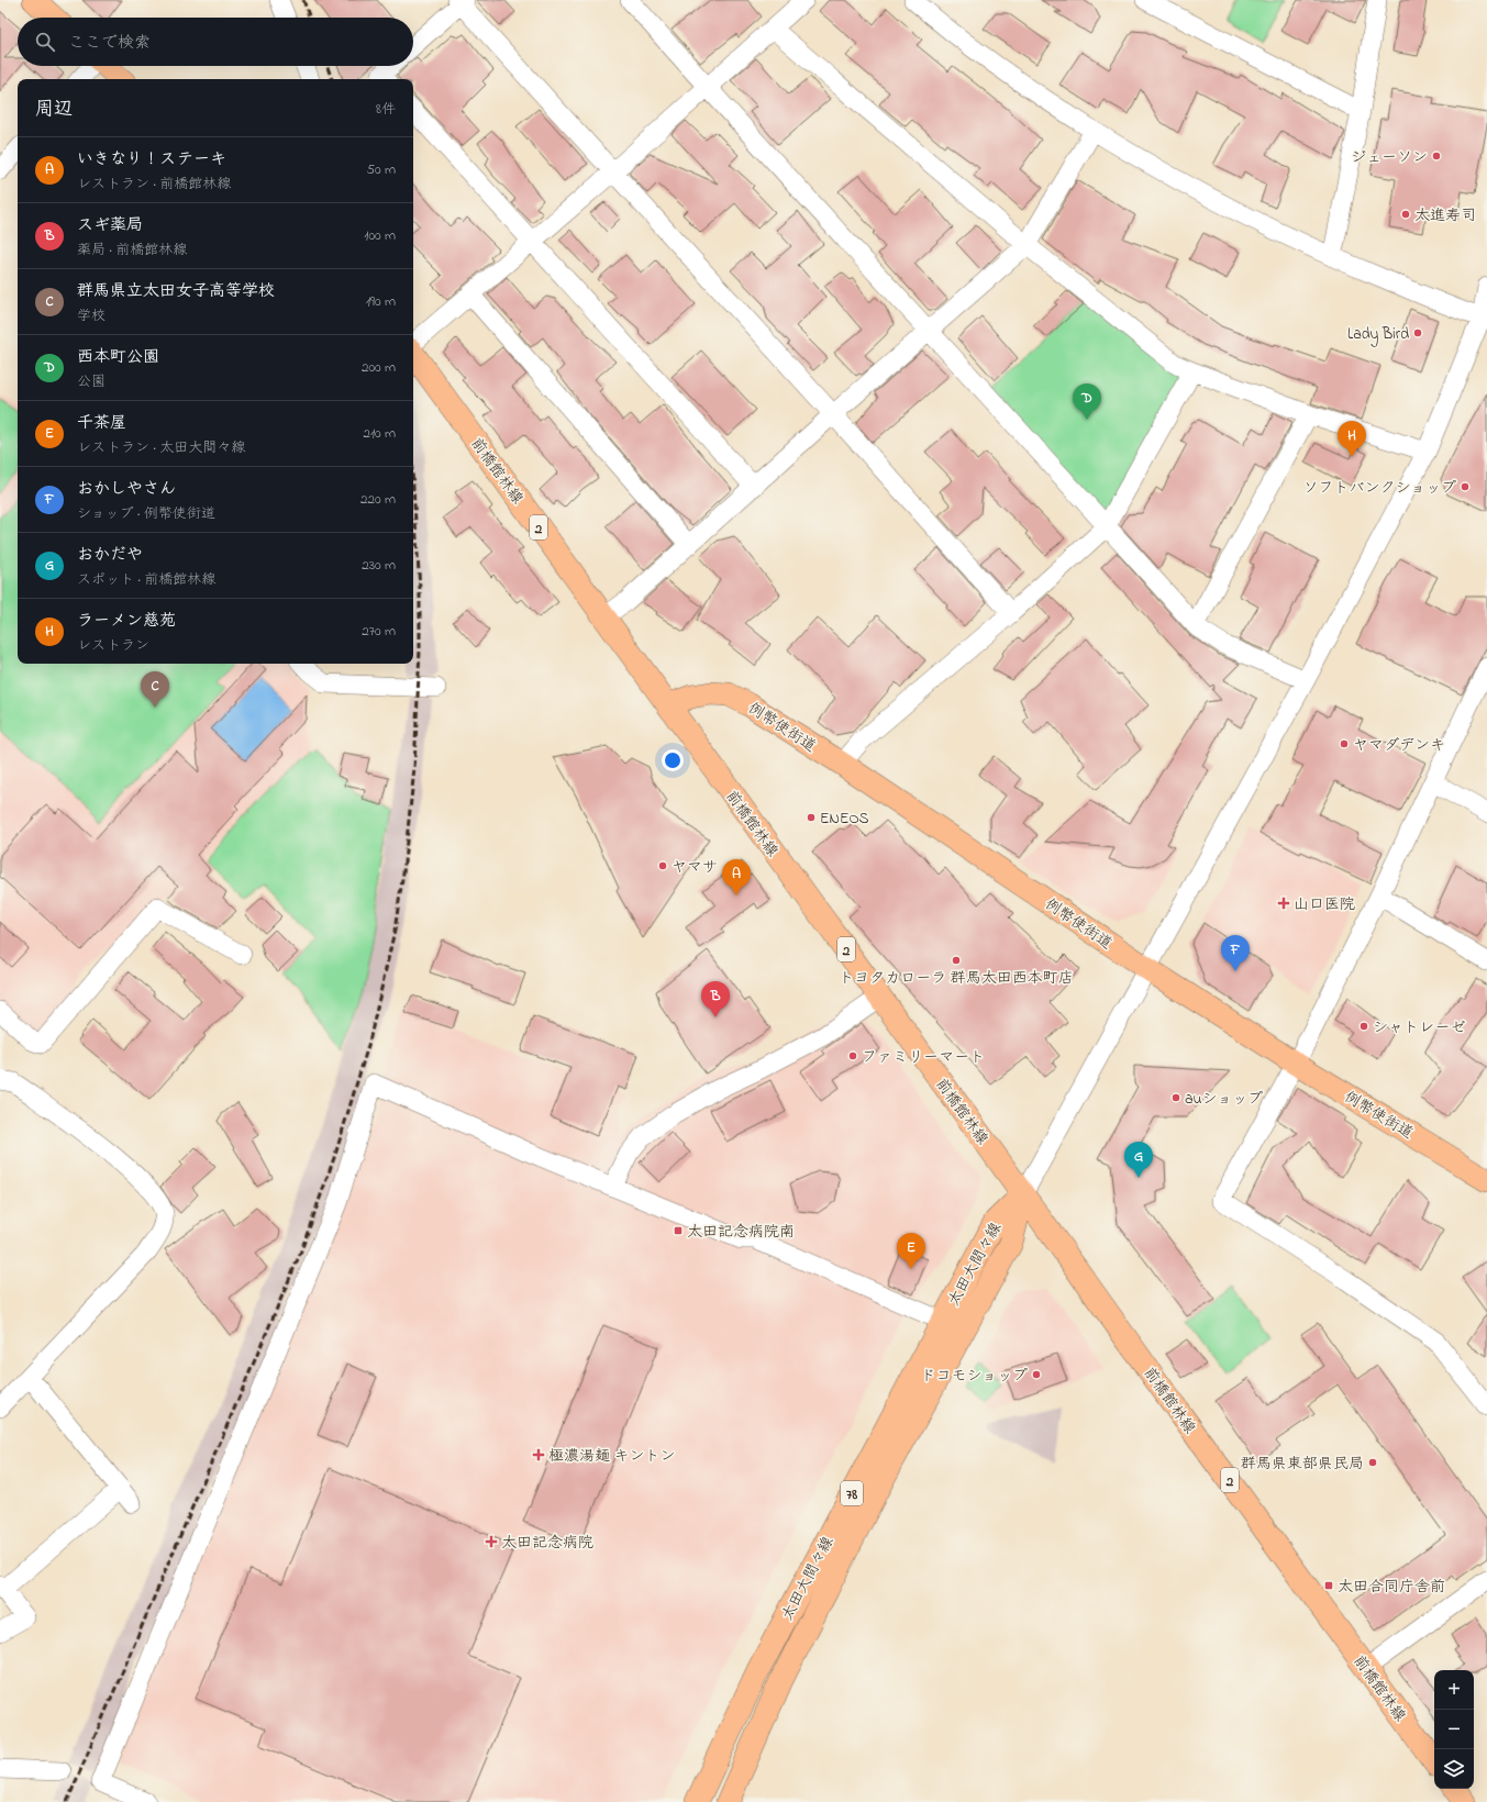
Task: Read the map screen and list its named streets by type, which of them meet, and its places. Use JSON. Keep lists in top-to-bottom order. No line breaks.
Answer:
{"streets":{"main road":["前橋館林線","2","例幣使街道","太田大間々線","78"]},"crossings":[["前橋館林線","例幣使街道"],["前橋館林線","太田大間々線"]],"places":{"other":["ジェーソン","太進寿司","Lady Bird","ソフトバンクショップ","ヤマダデンキ","ENEOS","ヤマサ","トヨタカローラ 群馬太田西本町店","シャトレーゼ","ファミリーマート","auショップ","ドコモショップ","群馬県東部県民局"],"health":["山口医院","極濃湯麺 キントン","太田記念病院"],"transit":["太田記念病院南","太田合同庁舎前"]},"page":{"search":"ここで検索","heading":["周辺","8件"],"list":[{"mark":"A","name":"いきなり！ステーキ","note":"レストラン · 前橋館林線","value":"50 m"},{"mark":"B","name":"スギ薬局","note":"薬局 · 前橋館林線","value":"100 m"},{"mark":"C","name":"群馬県立太田女子高等学校","note":"学校","value":"190 m"},{"mark":"D","name":"西本町公園","note":"公園","value":"200 m"},{"mark":"E","name":"千茶屋","note":"レストラン · 太田大間々線","value":"210 m"},{"mark":"F","name":"おかしやさん","note":"ショップ · 例幣使街道","value":"220 m"},{"mark":"G","name":"おかだや","note":"スポット · 前橋館林線","value":"230 m"},{"mark":"H","name":"ラーメン慈苑","note":"レストラン","value":"270 m"}],"pins":["D","H","C","A","F","B","G","E"],"map_buttons":["+","−"]}}
